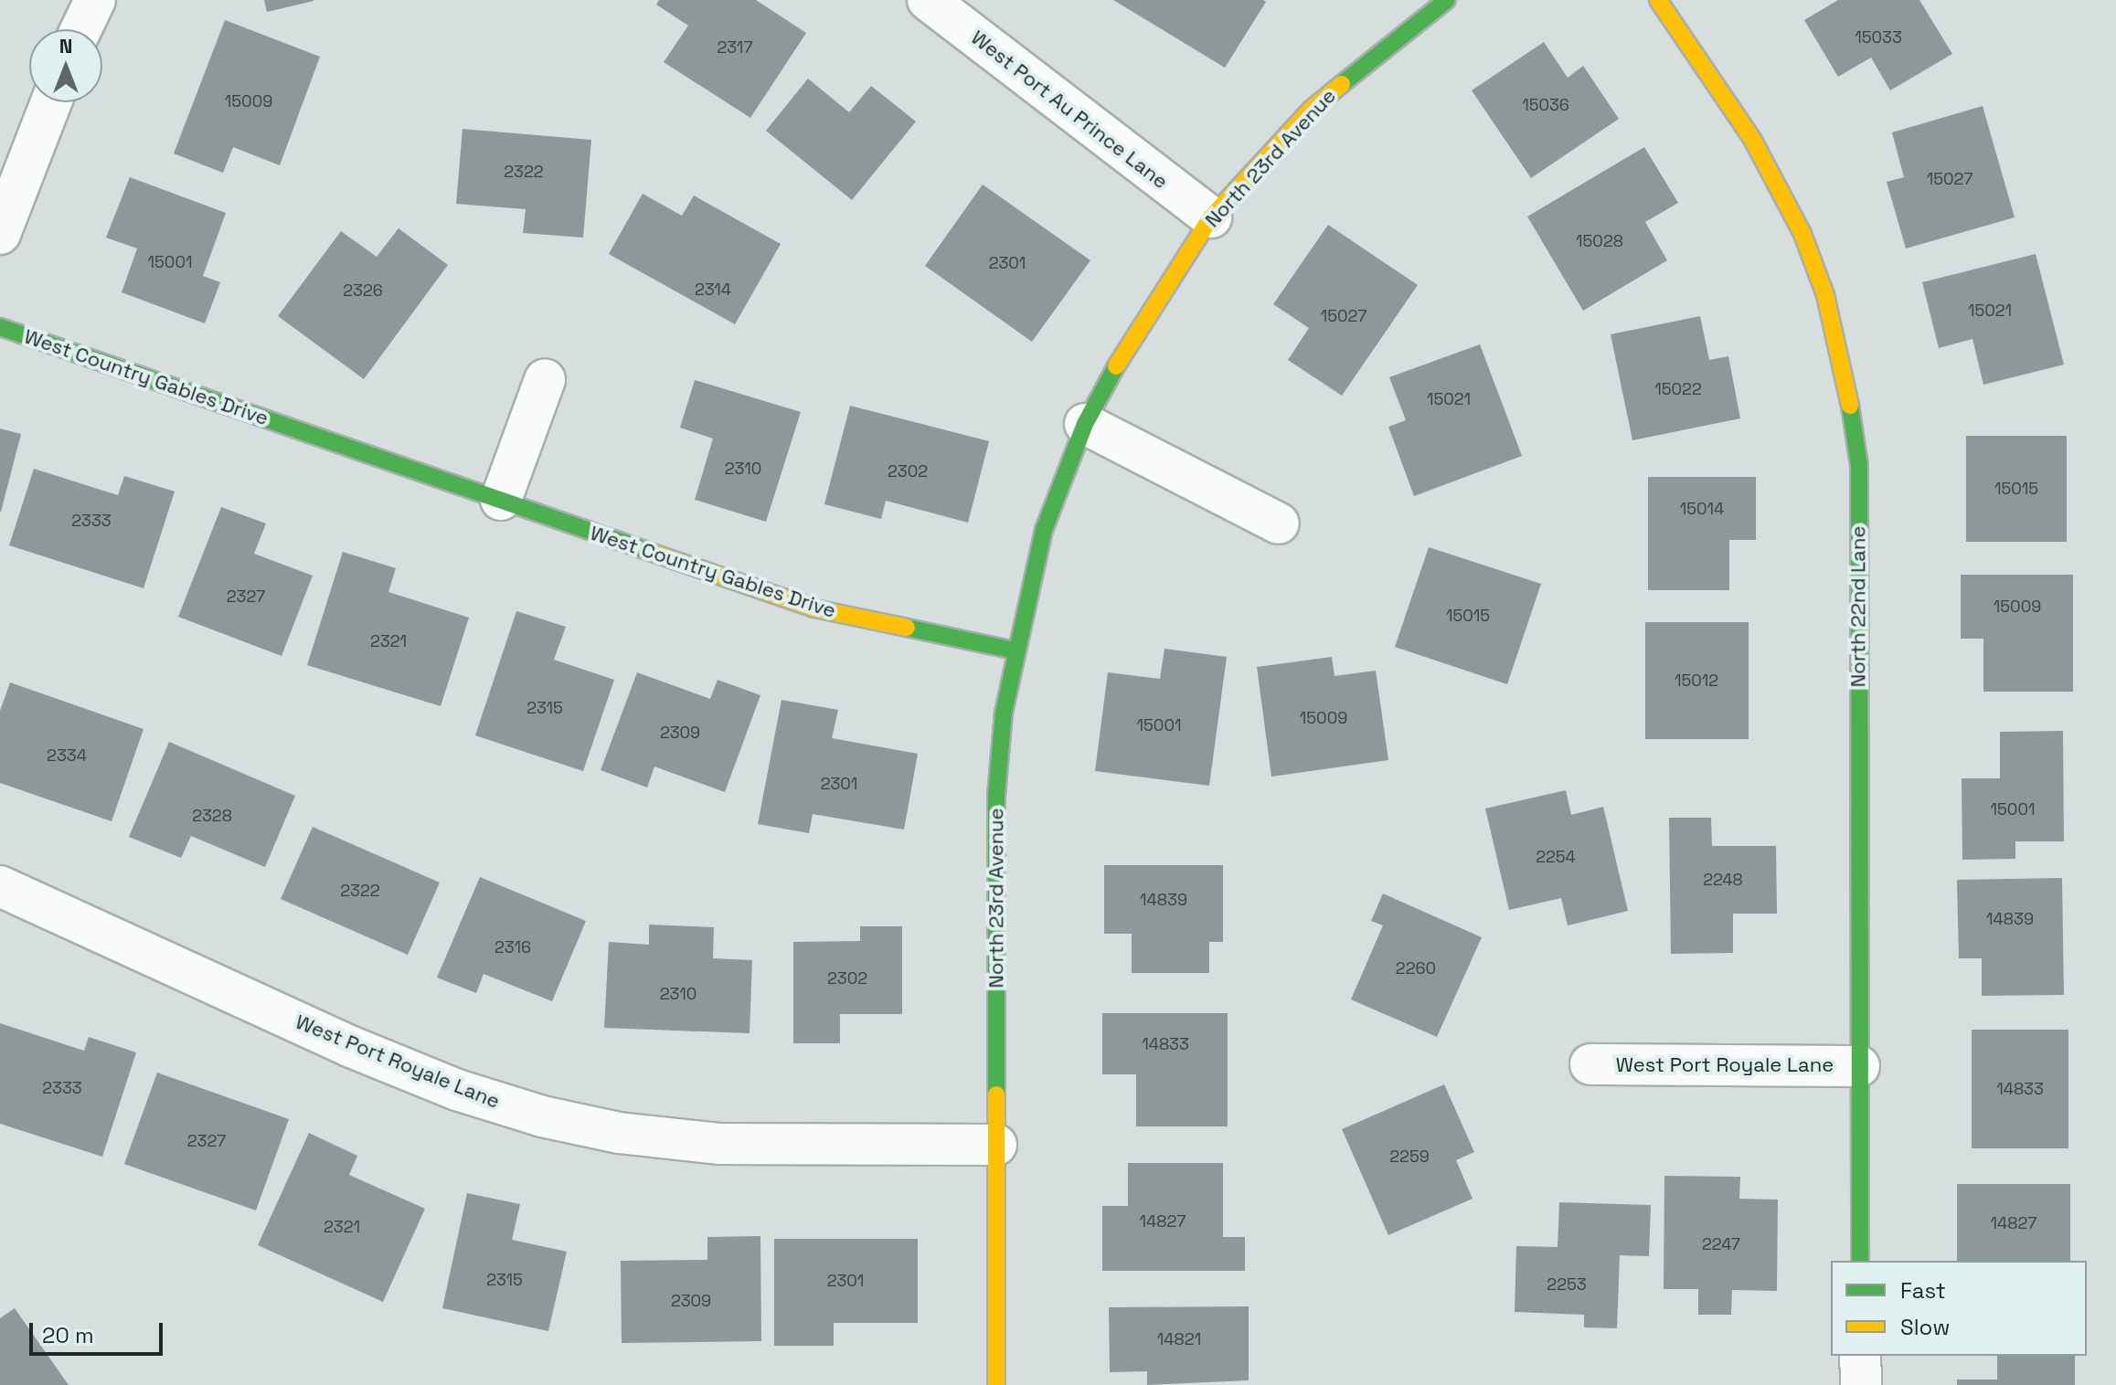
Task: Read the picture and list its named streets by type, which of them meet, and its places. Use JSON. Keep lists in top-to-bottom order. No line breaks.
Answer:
{"streets":{"street":["West Port Au Prince Lane","North 23rd Avenue","West Country Gables Drive","North 22nd Lane","West Port Royale Lane"]},"crossings":[["West Port Au Prince Lane","North 23rd Avenue"],["North 23rd Avenue","West Country Gables Drive"],["North 23rd Avenue","West Port Royale Lane"],["North 22nd Lane","West Port Royale Lane"]],"house_numbers":["15033","2317","15009","15036","2322","15027","15028","15001","2301","2314","2326","15021","15027","15022","15021","2310","2302","15015","15014","2333","2327","15009","15015","2321","15012","2315","15009","15001","2309","2334","2301","15001","2328","2254","2248","2322","14839","14839","2316","2260","2302","2310","14833","2333","14833","2327","2259","14827","14827","2321","2247","2315","2301","2253","2309","14821"],"legend":["Fast","Slow"],"scale_bar":"20 m","north":"top"}
